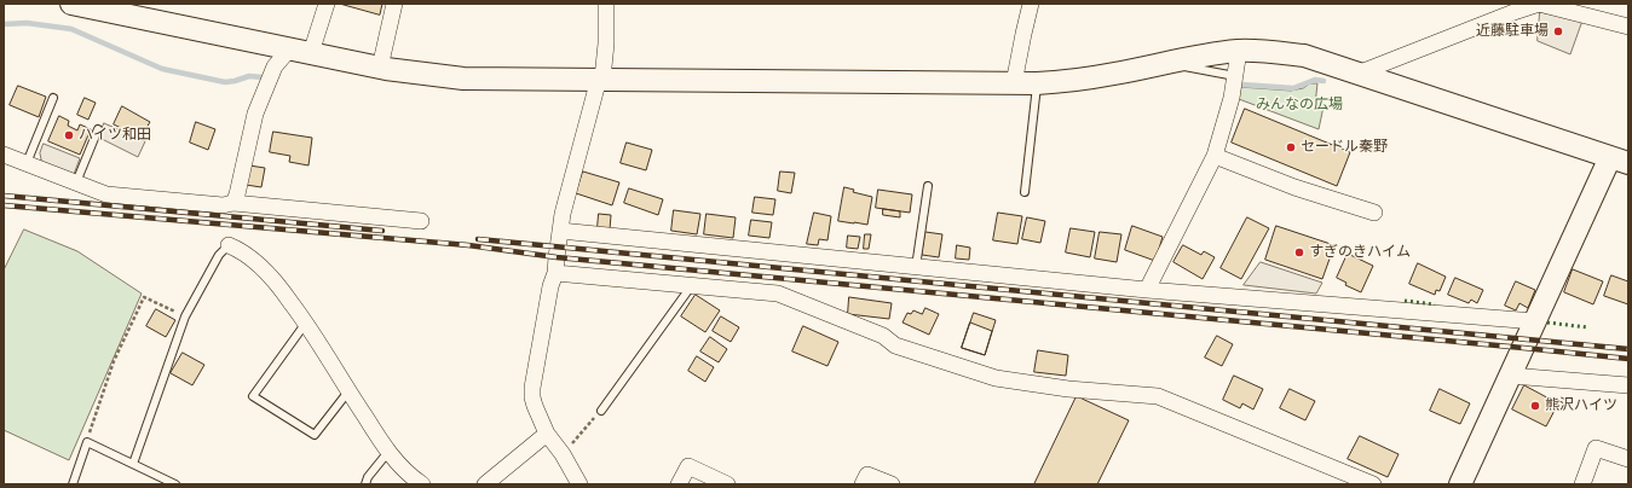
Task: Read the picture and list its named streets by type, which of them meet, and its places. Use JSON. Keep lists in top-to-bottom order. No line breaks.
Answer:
{"parks":["みんなの広場"],"places":["近藤駐車場","ハイツ和田","セードル秦野","すぎのきハイム","熊沢ハイツ"]}
